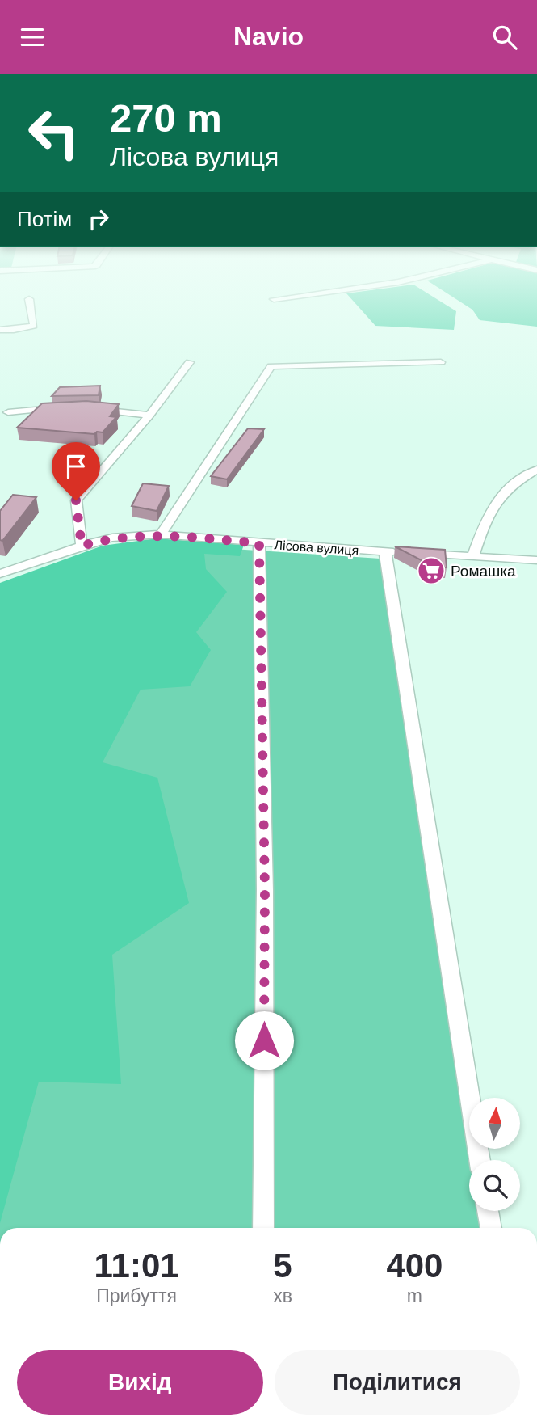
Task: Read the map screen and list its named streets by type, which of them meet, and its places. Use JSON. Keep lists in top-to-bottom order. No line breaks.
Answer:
{"streets":{"street":["Лісова вулиця"]},"places":{"supermarket":["Ромашка"]},"north":"top","page":{"header":"Navio","turn":["270 m","Лісова вулиця"],"then":"Потім","eta":["11:01","Прибуття","5","хв","400","m"],"buttons":["Вихід","Поділитися"]}}
